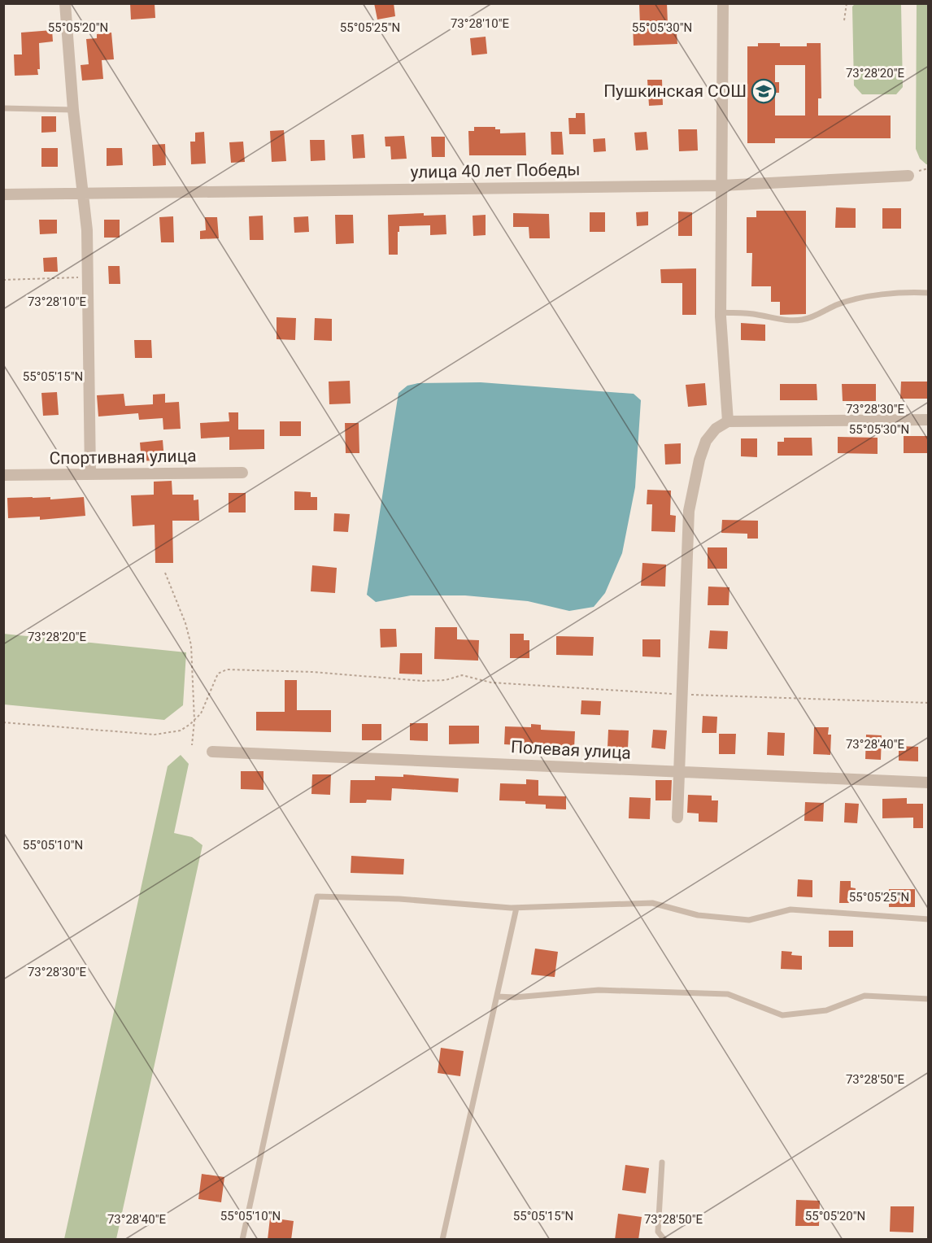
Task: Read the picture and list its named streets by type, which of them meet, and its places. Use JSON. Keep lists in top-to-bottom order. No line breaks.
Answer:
{"streets":{"street":["улица 40 лет Победы","Спортивная улица","Полевая улица"]},"places":{"school or university":["Пушкинская СОШ"]},"coordinates":["73°28'10\"E","55°05'20\"N","55°05'25\"N","55°05'30\"N","73°28'20\"E","55°05'15\"N","73°28'30\"E","73°28'40\"E","55°05'10\"N","73°28'50\"E"]}
